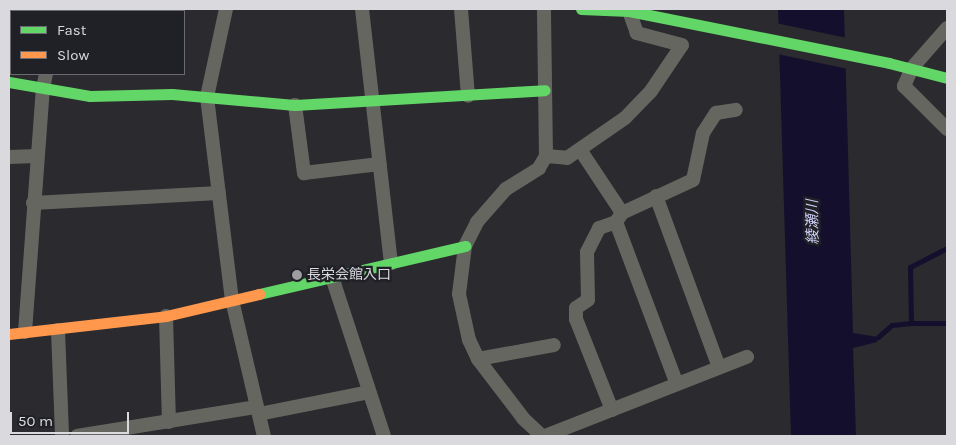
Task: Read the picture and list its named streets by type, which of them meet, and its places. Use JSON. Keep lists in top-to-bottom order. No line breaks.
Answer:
{"water":["綾瀬川"],"places":["長栄会館入口"],"legend":["Fast","Slow"],"scale_bar":"50 m"}
